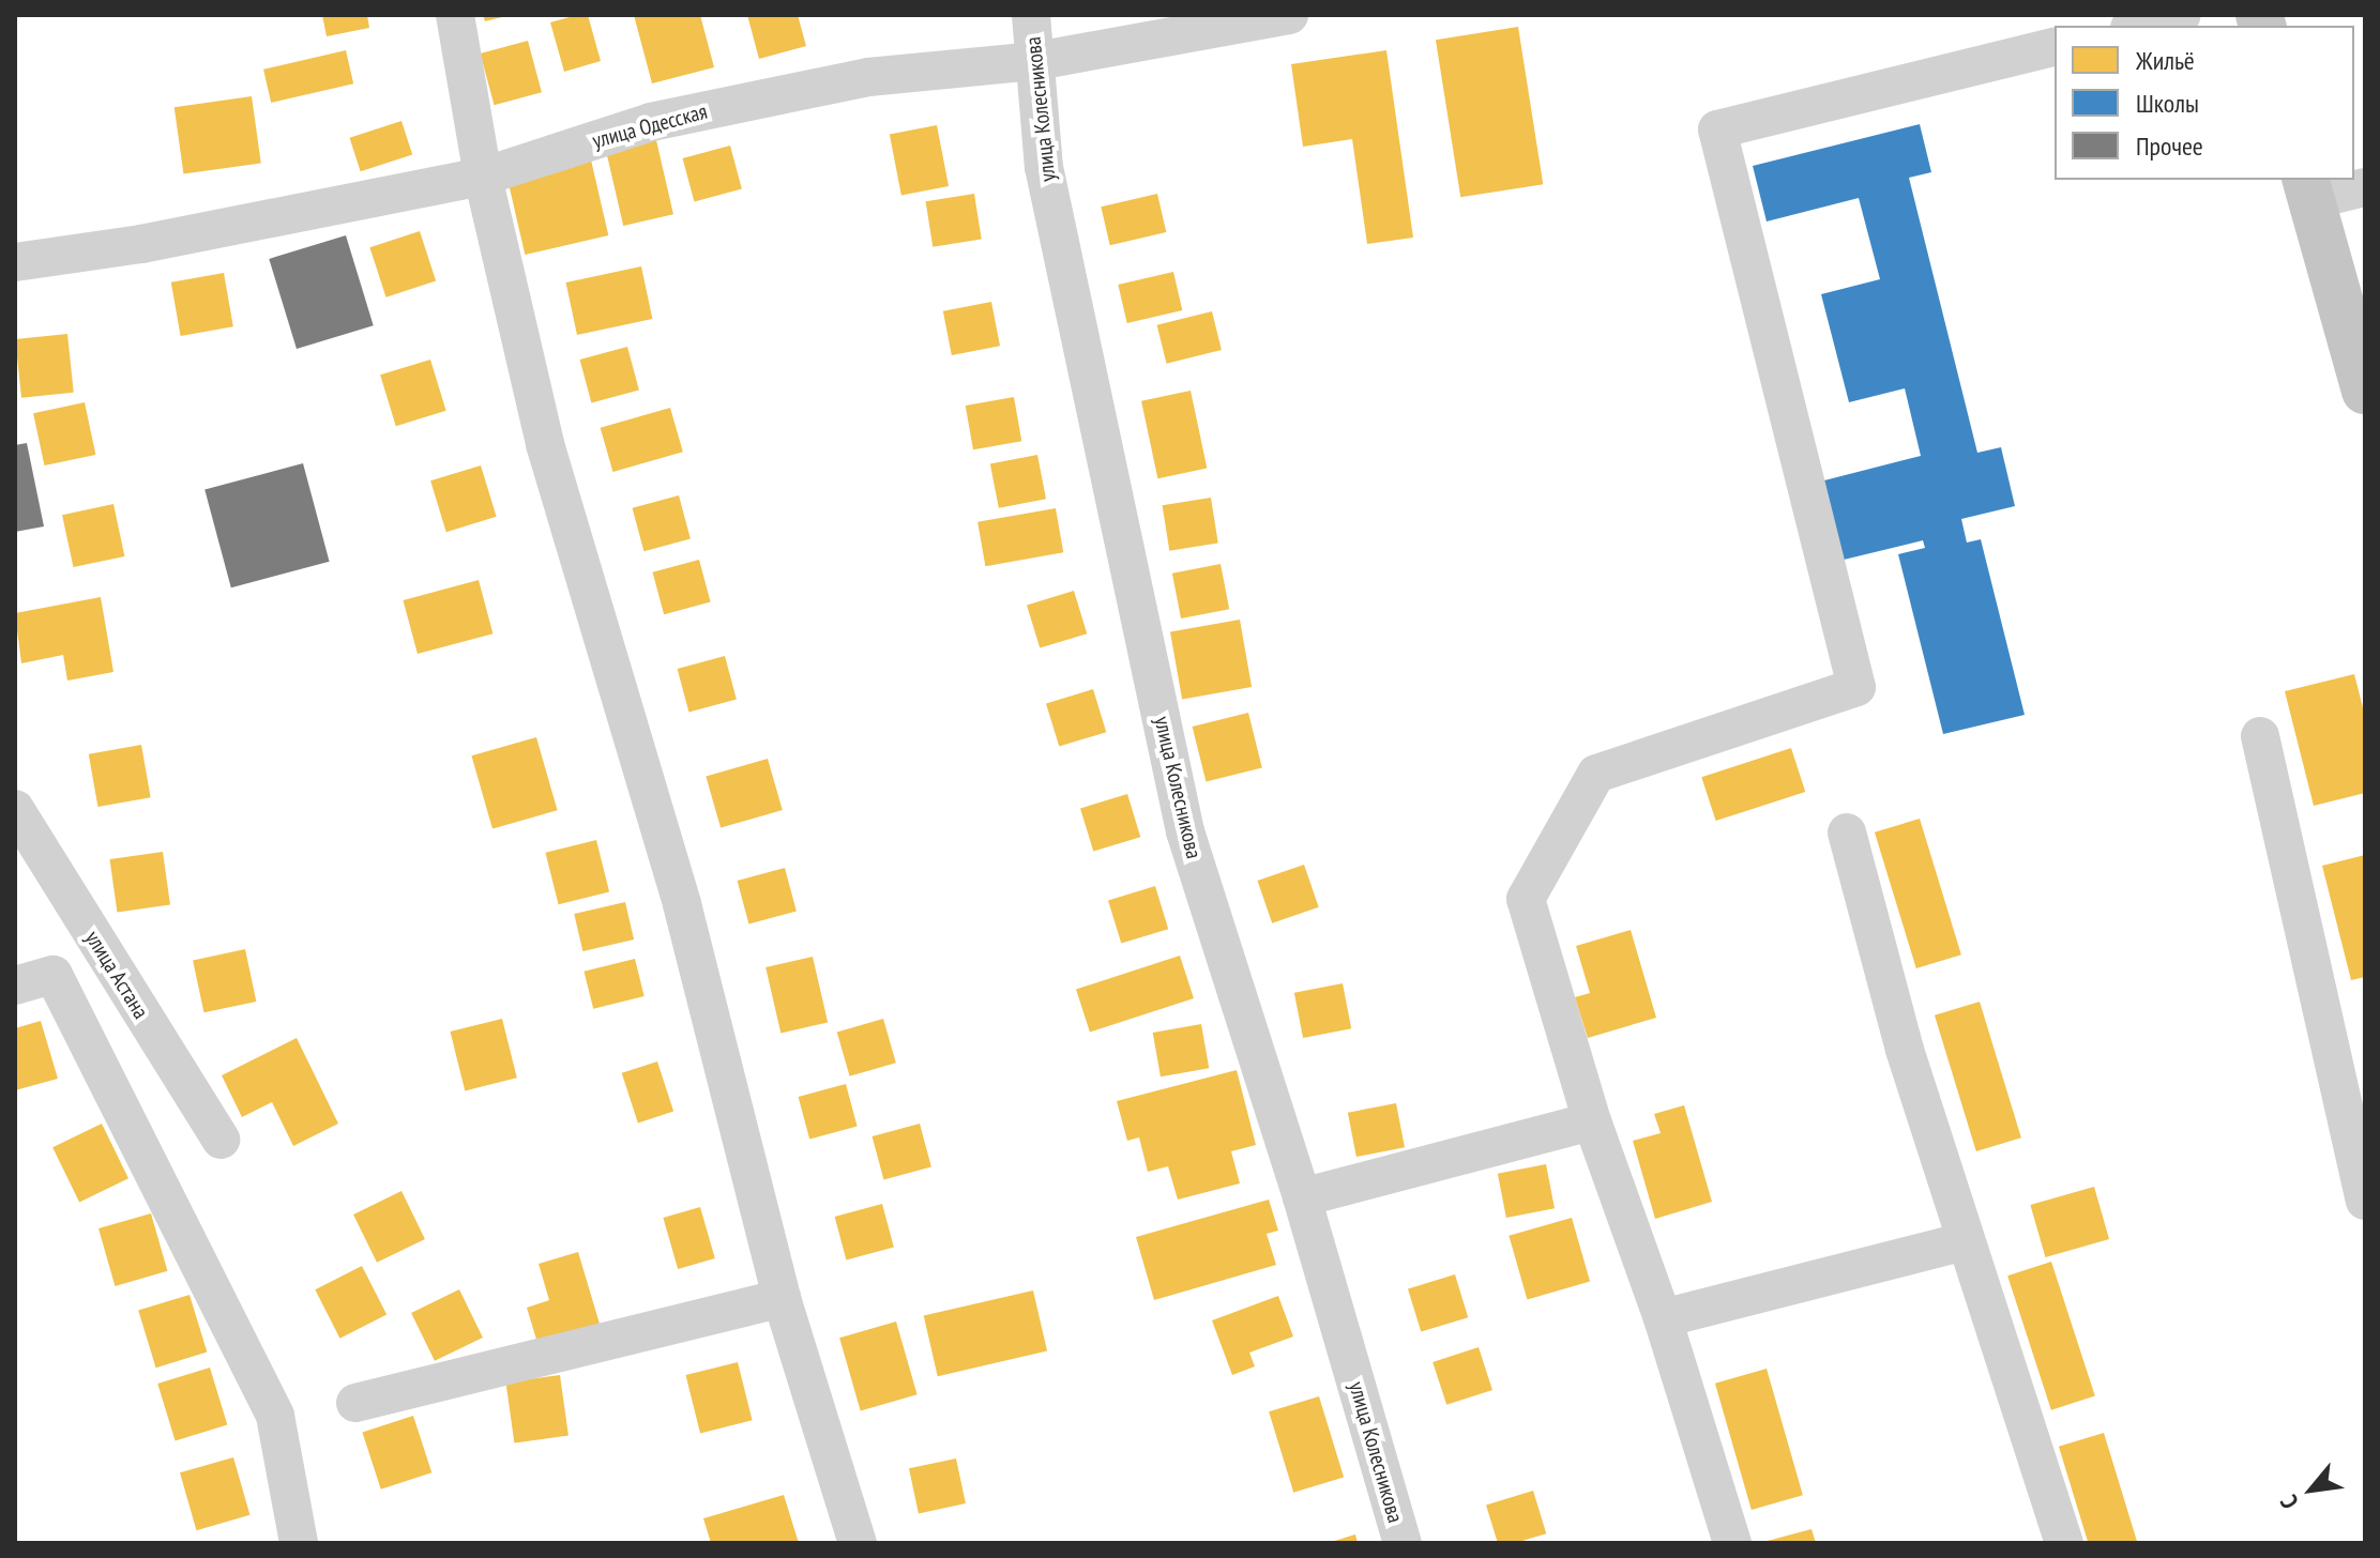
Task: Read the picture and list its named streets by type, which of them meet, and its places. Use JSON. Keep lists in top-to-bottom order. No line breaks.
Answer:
{"streets":{"street":["улица Колесникова","улица Одесская","улица Астана"]},"crossings":[["улица Колесникова","улица Одесская"]],"legend":["Жильё","Школы","Прочее"],"north":"bottom left"}
